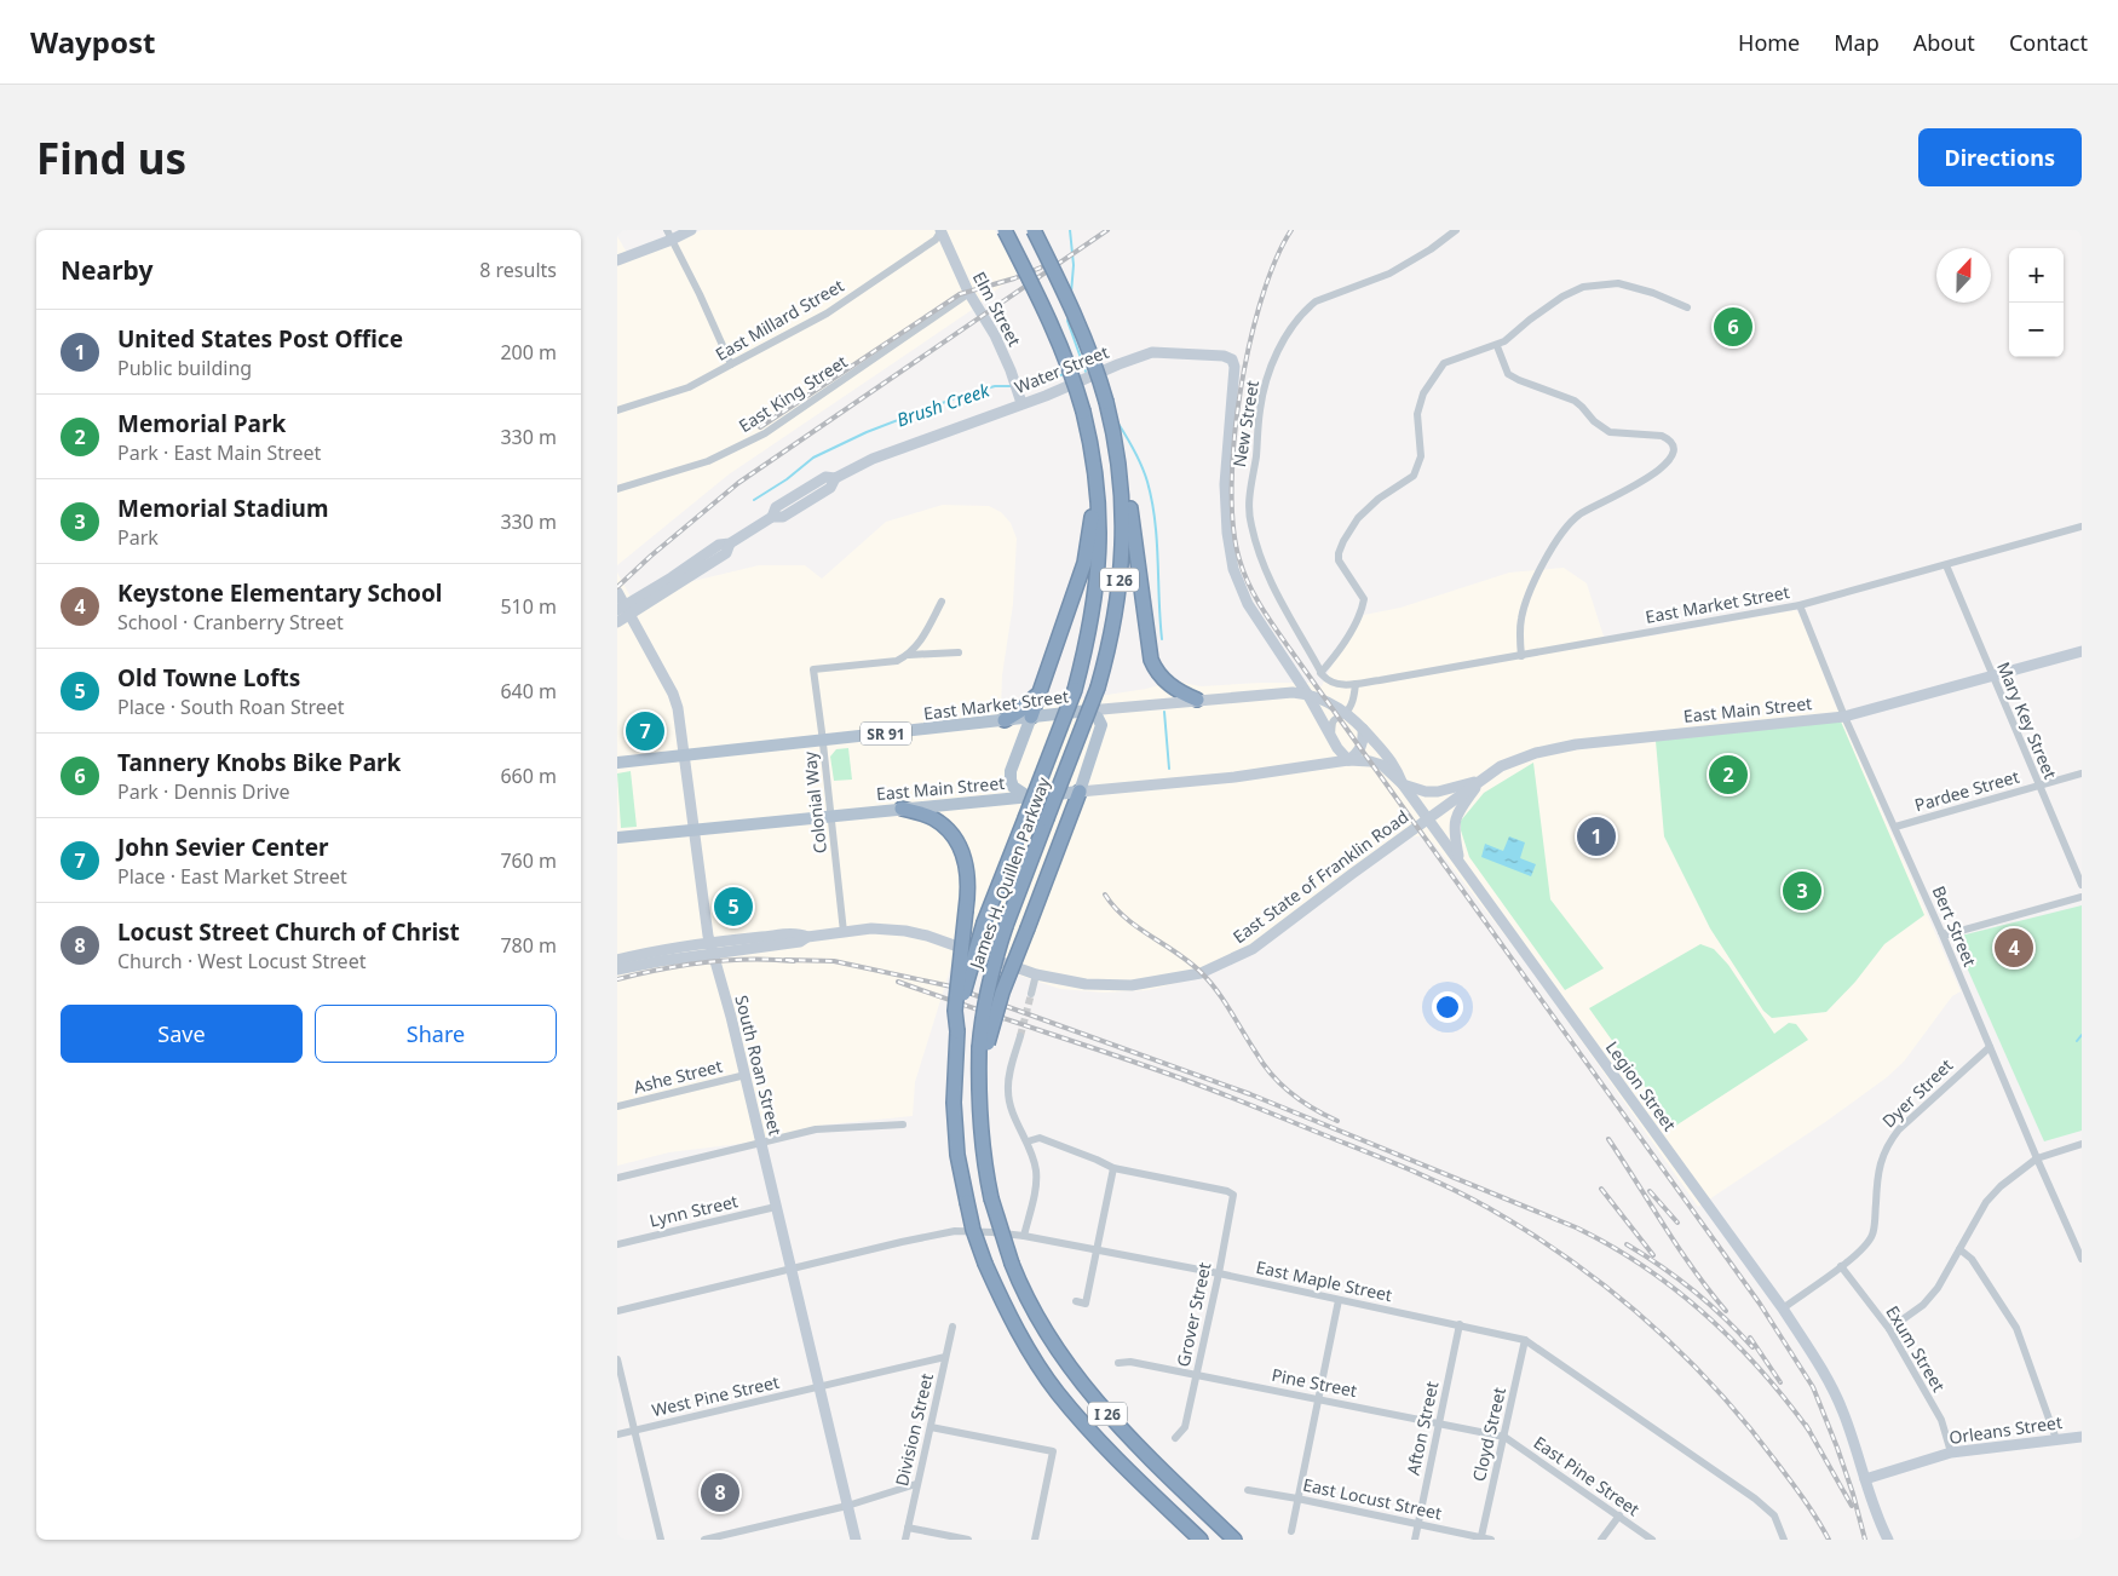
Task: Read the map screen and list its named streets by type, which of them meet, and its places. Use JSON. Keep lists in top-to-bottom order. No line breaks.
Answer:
{"streets":{"highway":["I 26","James H. Quillen Parkway"],"main road":["Elm Street","Water Street","East Market Street","East Main Street","SR 91","East State of Franklin Road","South Roan Street","Legion Street","Orleans Street"],"street":["East Millard Street","East King Street","New Street","Mary Key Street","Pardee Street","Colonial Way","Bert Street","Ashe Street","Dyer Street","Lynn Street","East Maple Street","Grover Street","Exum Street","Pine Street","West Pine Street","Afton Street","Division Street","Cloyd Street","East Pine Street","East Locust Street"]},"crossings":[["Elm Street","East Millard Street"],["Elm Street","Water Street"],["Elm Street","East King Street"],["Water Street","East Market Street"],["Water Street","South Roan Street"],["Water Street","Legion Street"],["I 26","James H. Quillen Parkway"],["East Market Street","Mary Key Street"],["East Market Street","Colonial Way"],["East Market Street","Bert Street"],["East Market Street","South Roan Street"],["East Market Street","Legion Street"],["East Main Street","Mary Key Street"],["East Main Street","Colonial Way"],["East Main Street","East State of Franklin Road"],["East Main Street","Bert Street"],["East Main Street","South Roan Street"],["East Main Street","Legion Street"],["Mary Key Street","Pardee Street"],["Pardee Street","Bert Street"],["Colonial Way","East State of Franklin Road"],["East State of Franklin Road","South Roan Street"],["East State of Franklin Road","Legion Street"],["Bert Street","Dyer Street"],["South Roan Street","Ashe Street"],["South Roan Street","Lynn Street"],["South Roan Street","East Maple Street"],["South Roan Street","West Pine Street"],["Legion Street","Dyer Street"],["Legion Street","Orleans Street"],["Dyer Street","Exum Street"],["East Maple Street","Grover Street"],["East Maple Street","Afton Street"],["East Maple Street","Cloyd Street"],["Grover Street","Pine Street"],["Exum Street","Orleans Street"],["Pine Street","Afton Street"],["Pine Street","Cloyd Street"],["Pine Street","East Pine Street"],["West Pine Street","Division Street"],["Afton Street","East Locust Street"],["Cloyd Street","East Pine Street"],["Cloyd Street","East Locust Street"]],"water":["Brush Creek"],"north":"top","page":{"header":"Waypost","nav":["Home","Map","About","Contact"],"buttons":["Directions",["Save","Share"]],"title":"Find us","heading":["Nearby","8 results"],"map_buttons":["+","−"],"pins":["6","7","2","1","3","5","4","8"],"list":[{"mark":"1","name":"United States Post Office","note":"Public building","value":"200 m"},{"mark":"2","name":"Memorial Park","note":"Park · East Main Street","value":"330 m"},{"mark":"3","name":"Memorial Stadium","note":"Park","value":"330 m"},{"mark":"4","name":"Keystone Elementary School","note":"School · Cranberry Street","value":"510 m"},{"mark":"5","name":"Old Towne Lofts","note":"Place · South Roan Street","value":"640 m"},{"mark":"6","name":"Tannery Knobs Bike Park","note":"Park · Dennis Drive","value":"660 m"},{"mark":"7","name":"John Sevier Center","note":"Place · East Market Street","value":"760 m"},{"mark":"8","name":"Locust Street Church of Christ","note":"Church · West Locust Street","value":"780 m"}]}}
